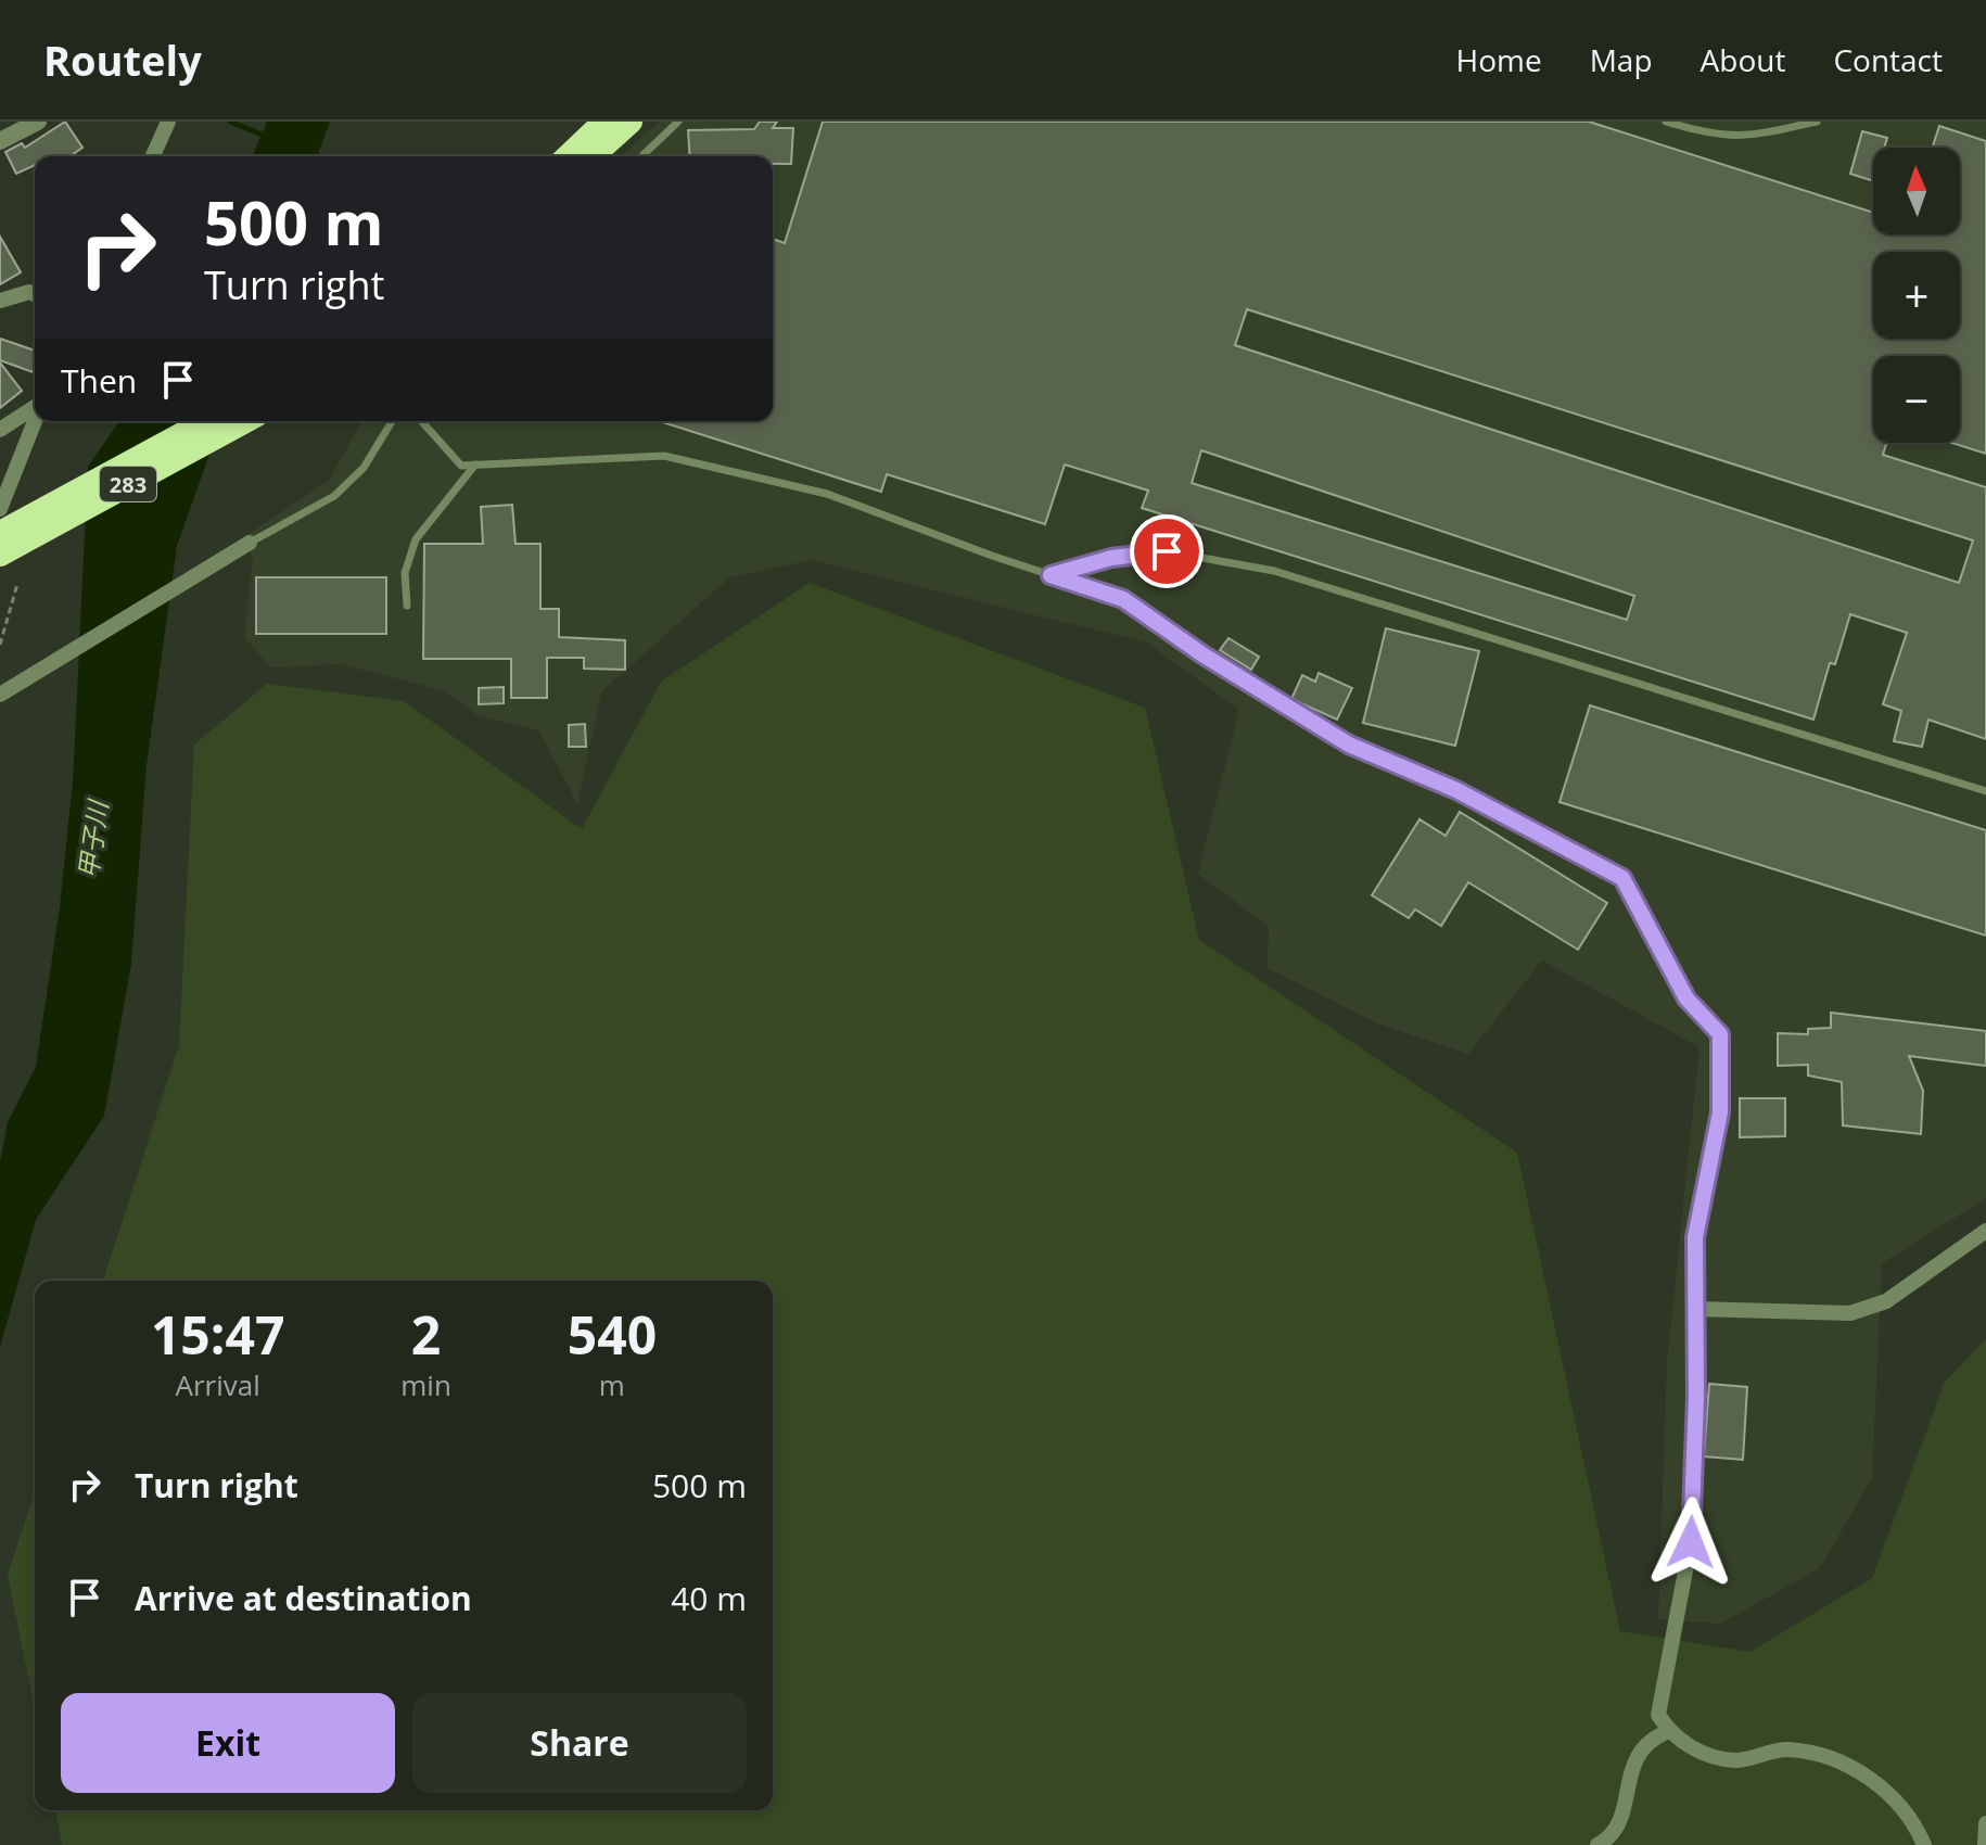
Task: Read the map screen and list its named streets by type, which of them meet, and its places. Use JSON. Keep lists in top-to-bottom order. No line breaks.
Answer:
{"streets":{"highway":["283"]},"water":["甲子川"],"north":"top","page":{"header":"Routely","nav":["Home","Map","About","Contact"],"map_buttons":["+","−"],"turn":["500 m","Turn right"],"then":"Then","eta":["15:47","Arrival","2","min","540","m"],"list":[{"name":"Turn right","value":"500 m"},{"name":"Arrive at destination","value":"40 m"}],"buttons":["Exit","Share"]}}
